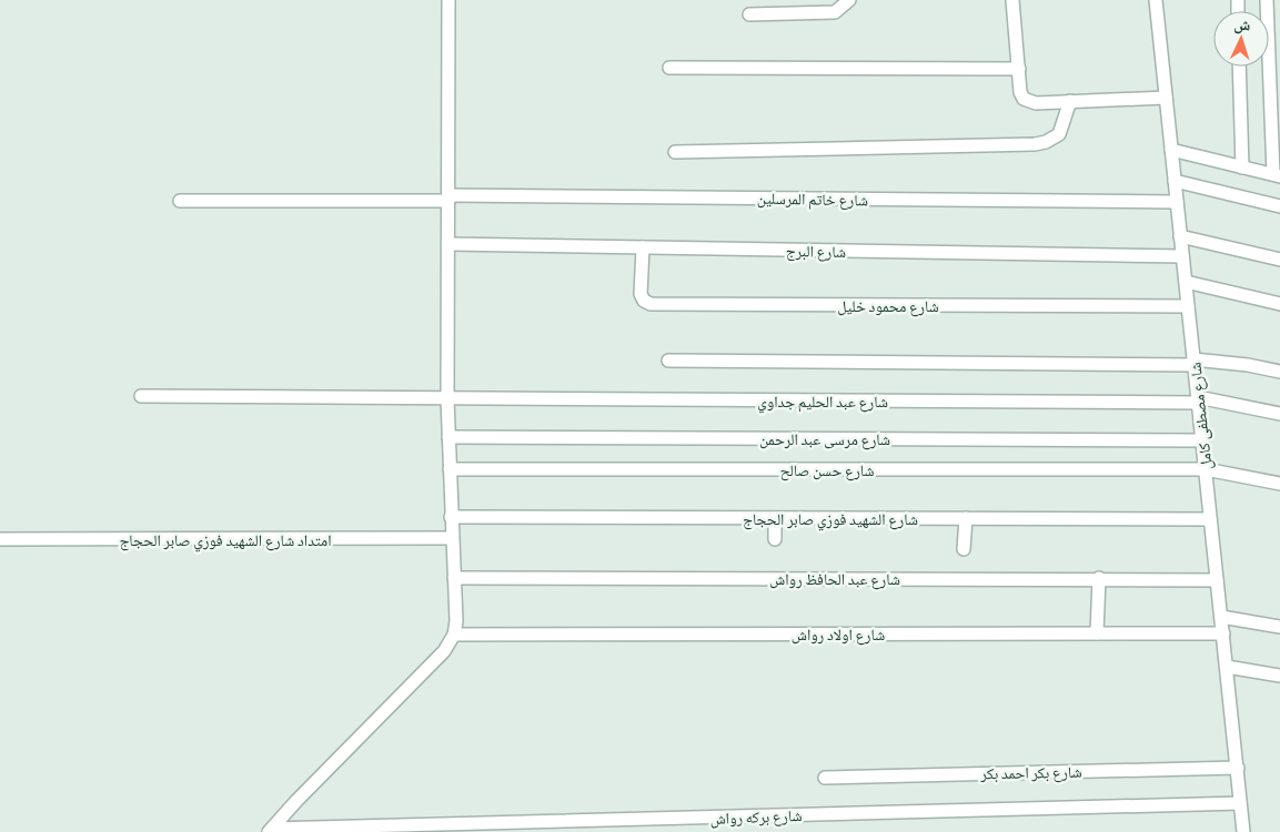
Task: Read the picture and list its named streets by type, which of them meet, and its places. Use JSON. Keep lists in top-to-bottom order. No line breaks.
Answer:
{"streets":{"street":["شارع خاتم المرسلين","شارع البرج","شارع محمود خليل","شارع عبد الحليم جداوي","شارع مصطفى كامل","شارع مرسى عبد الرحمن","شارع حسن صالح","شارع الشهيد فوزي صابر الحجاج","امتداد شارع الشهيد فوزي صابر الحجاج","شارع عبد الحافظ رواش","شارع اولاد رواش","شارع بكر احمد بكر","شارع بركه رواش"]},"crossings":[["شارع خاتم المرسلين","شارع مصطفى كامل"],["شارع البرج","شارع محمود خليل"],["شارع البرج","شارع مصطفى كامل"],["شارع محمود خليل","شارع مصطفى كامل"],["شارع عبد الحليم جداوي","شارع مصطفى كامل"],["شارع مصطفى كامل","شارع مرسى عبد الرحمن"],["شارع مصطفى كامل","شارع حسن صالح"],["شارع مصطفى كامل","شارع الشهيد فوزي صابر الحجاج"],["شارع مصطفى كامل","شارع عبد الحافظ رواش"],["شارع مصطفى كامل","شارع اولاد رواش"],["شارع مصطفى كامل","شارع بكر احمد بكر"],["شارع مصطفى كامل","شارع بركه رواش"]],"north":"top"}
